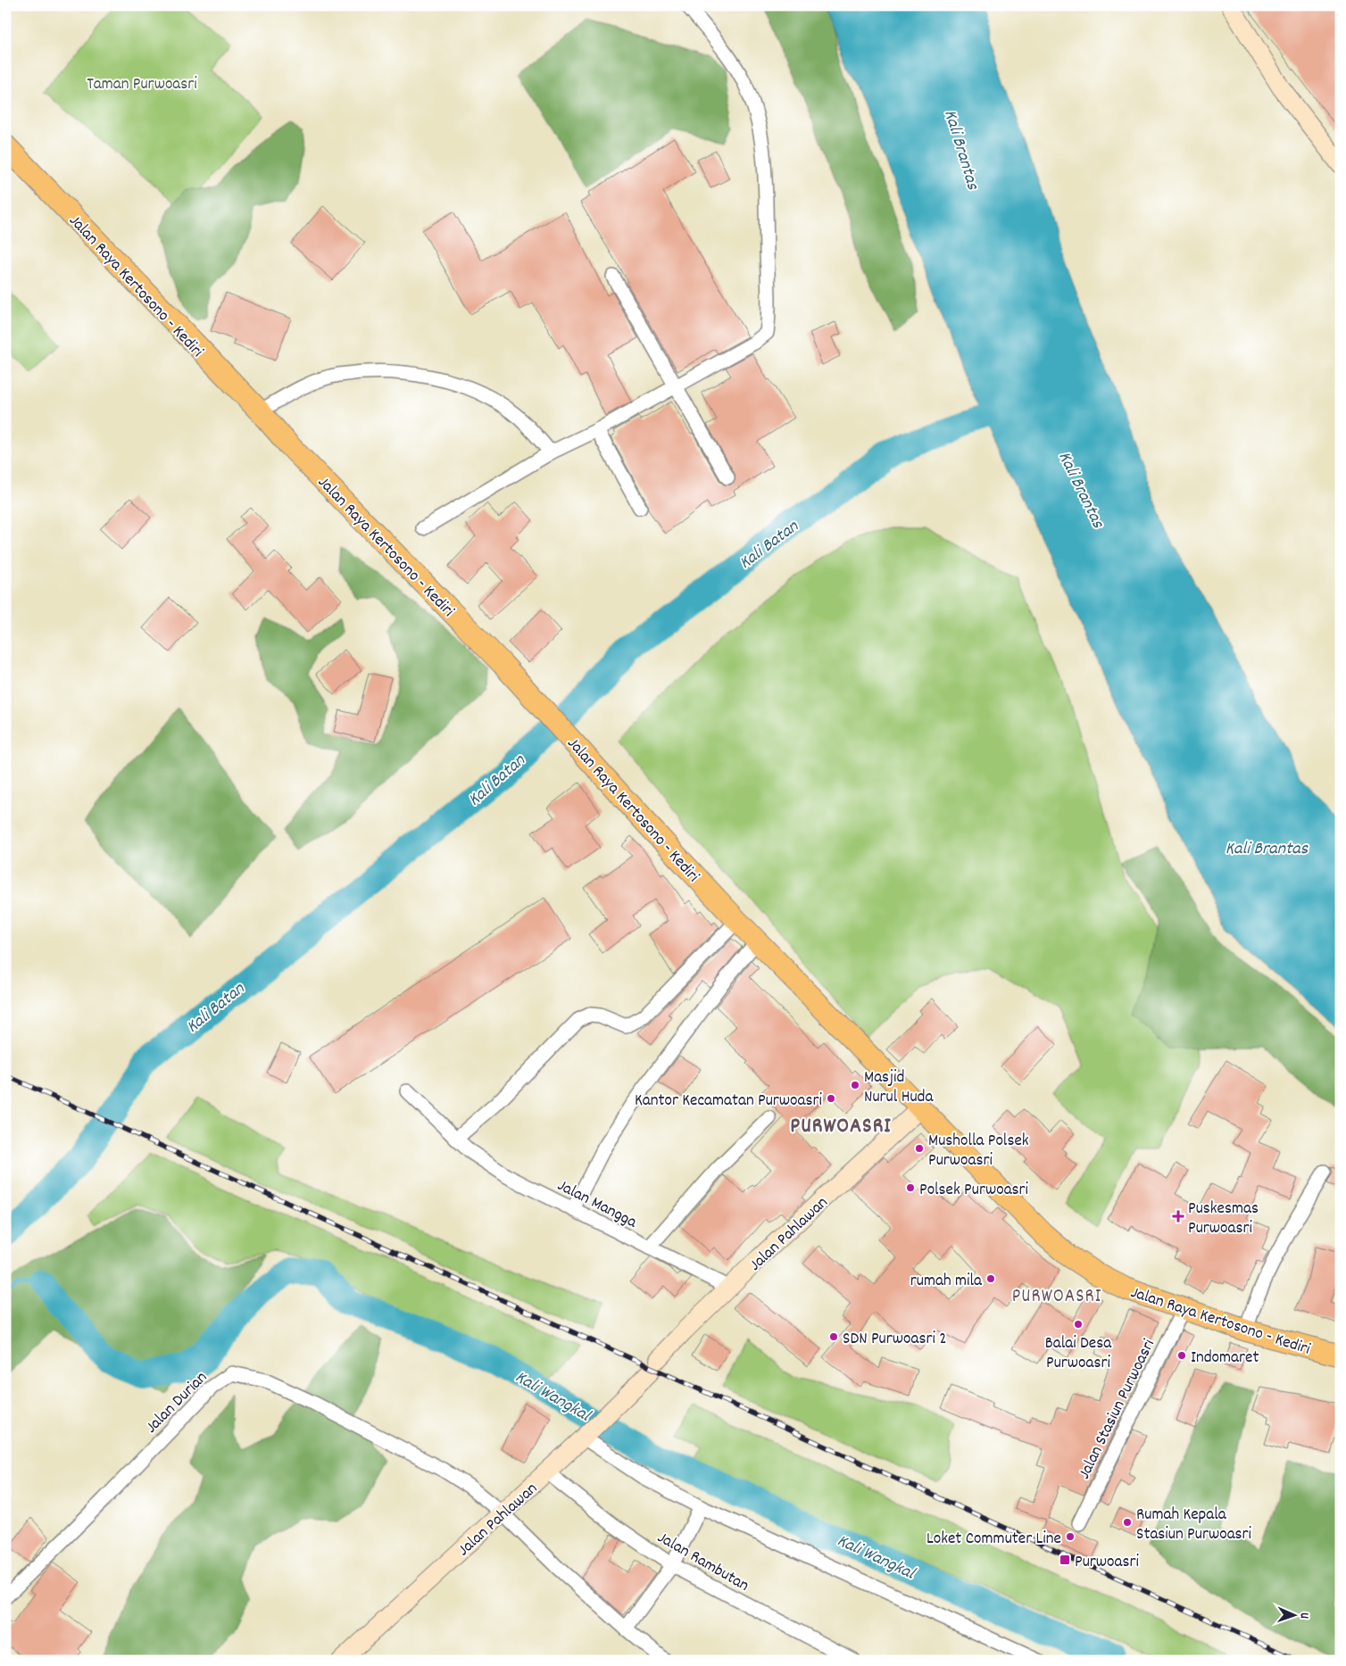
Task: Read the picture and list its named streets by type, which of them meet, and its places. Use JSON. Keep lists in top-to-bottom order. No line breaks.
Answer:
{"streets":{"highway":["Jalan Raya Kertosono - Kediri"],"main road":["Jalan Pahlawan"],"street":["Jalan Mangga","Jalan Durian","Jalan Stasiun Purwoasri","Jalan Rambutan"]},"crossings":[["Jalan Raya Kertosono - Kediri","Jalan Pahlawan"],["Jalan Raya Kertosono - Kediri","Jalan Stasiun Purwoasri"],["Jalan Mangga","Jalan Pahlawan"],["Jalan Pahlawan","Jalan Durian"],["Jalan Pahlawan","Jalan Rambutan"]],"districts":["PURWOASRI","PURWOASRI"],"water":["Kali Brantas","Kali Batan","Kali Wangkal"],"parks":["Taman Purwoasri"],"places":{"other":["Masjid Nurul Huda","Kantor Kecamatan Purwoasri","Musholla Polsek Purwoasri","Polsek Purwoasri","rumah mila","Balai Desa Purwoasri","SDN Purwoasri 2","Indomaret","Rumah Kepala Stasiun Purwoasri","Loket Commuter Line"],"health":["Puskesmas Purwoasri"],"transit":["Purwoasri"]},"north":"right"}
